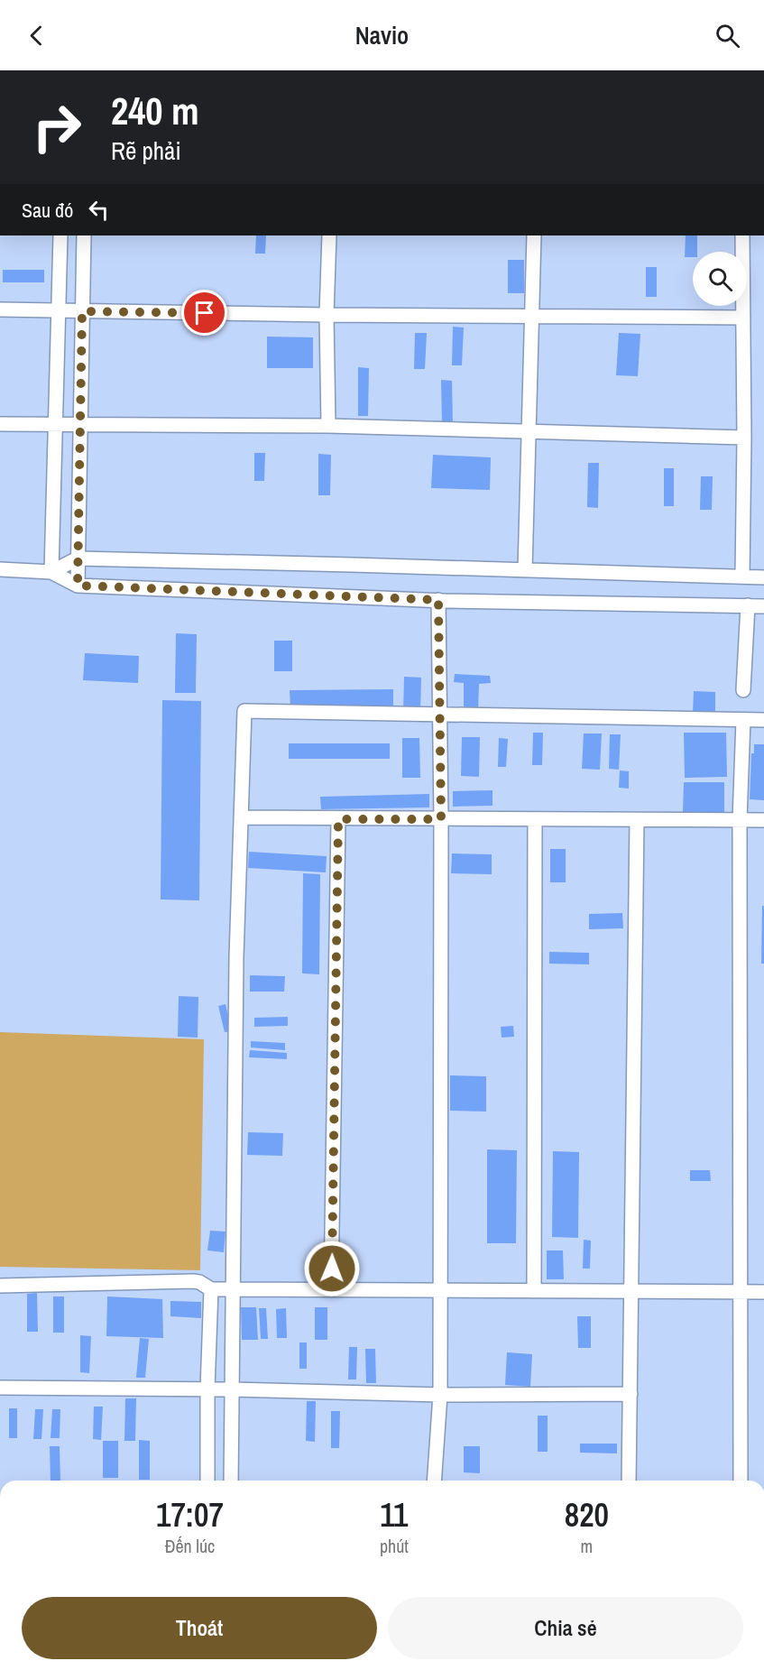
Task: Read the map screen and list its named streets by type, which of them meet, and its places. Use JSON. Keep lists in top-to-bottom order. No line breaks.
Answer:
{"page":{"header":"Navio","turn":["240 m","Rẽ phải"],"then":"Sau đó","eta":["17:07","Đến lúc","11","phút","820","m"],"buttons":["Thoát","Chia sẻ"]}}
